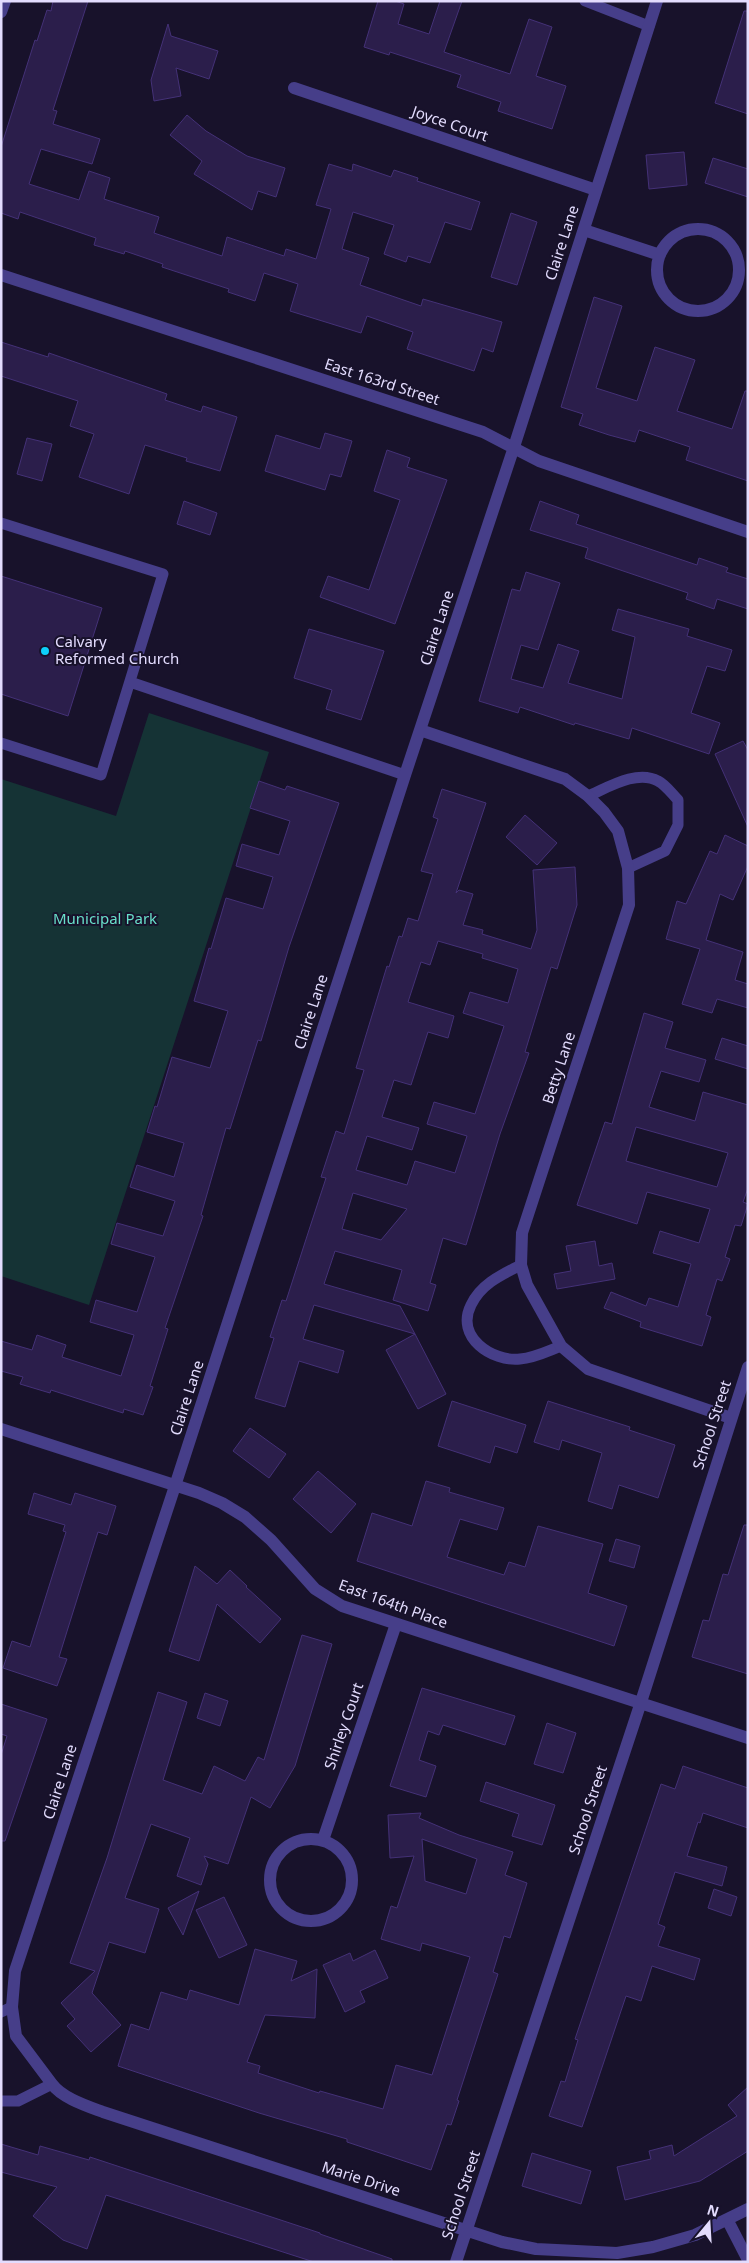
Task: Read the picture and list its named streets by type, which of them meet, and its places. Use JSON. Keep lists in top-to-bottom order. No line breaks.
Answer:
{"streets":{"street":["Joyce Court","Claire Lane","East 163rd Street","Betty Lane","School Street","East 164th Place","Shirley Court","Marie Drive"]},"crossings":[["Joyce Court","Claire Lane"],["Claire Lane","East 163rd Street"],["Claire Lane","Betty Lane"],["Claire Lane","East 164th Place"],["Claire Lane","Marie Drive"],["Betty Lane","School Street"],["School Street","East 164th Place"],["School Street","Marie Drive"],["East 164th Place","Shirley Court"]],"parks":["Municipal Park"],"places":["Calvary Reformed Church"],"north":"top"}
